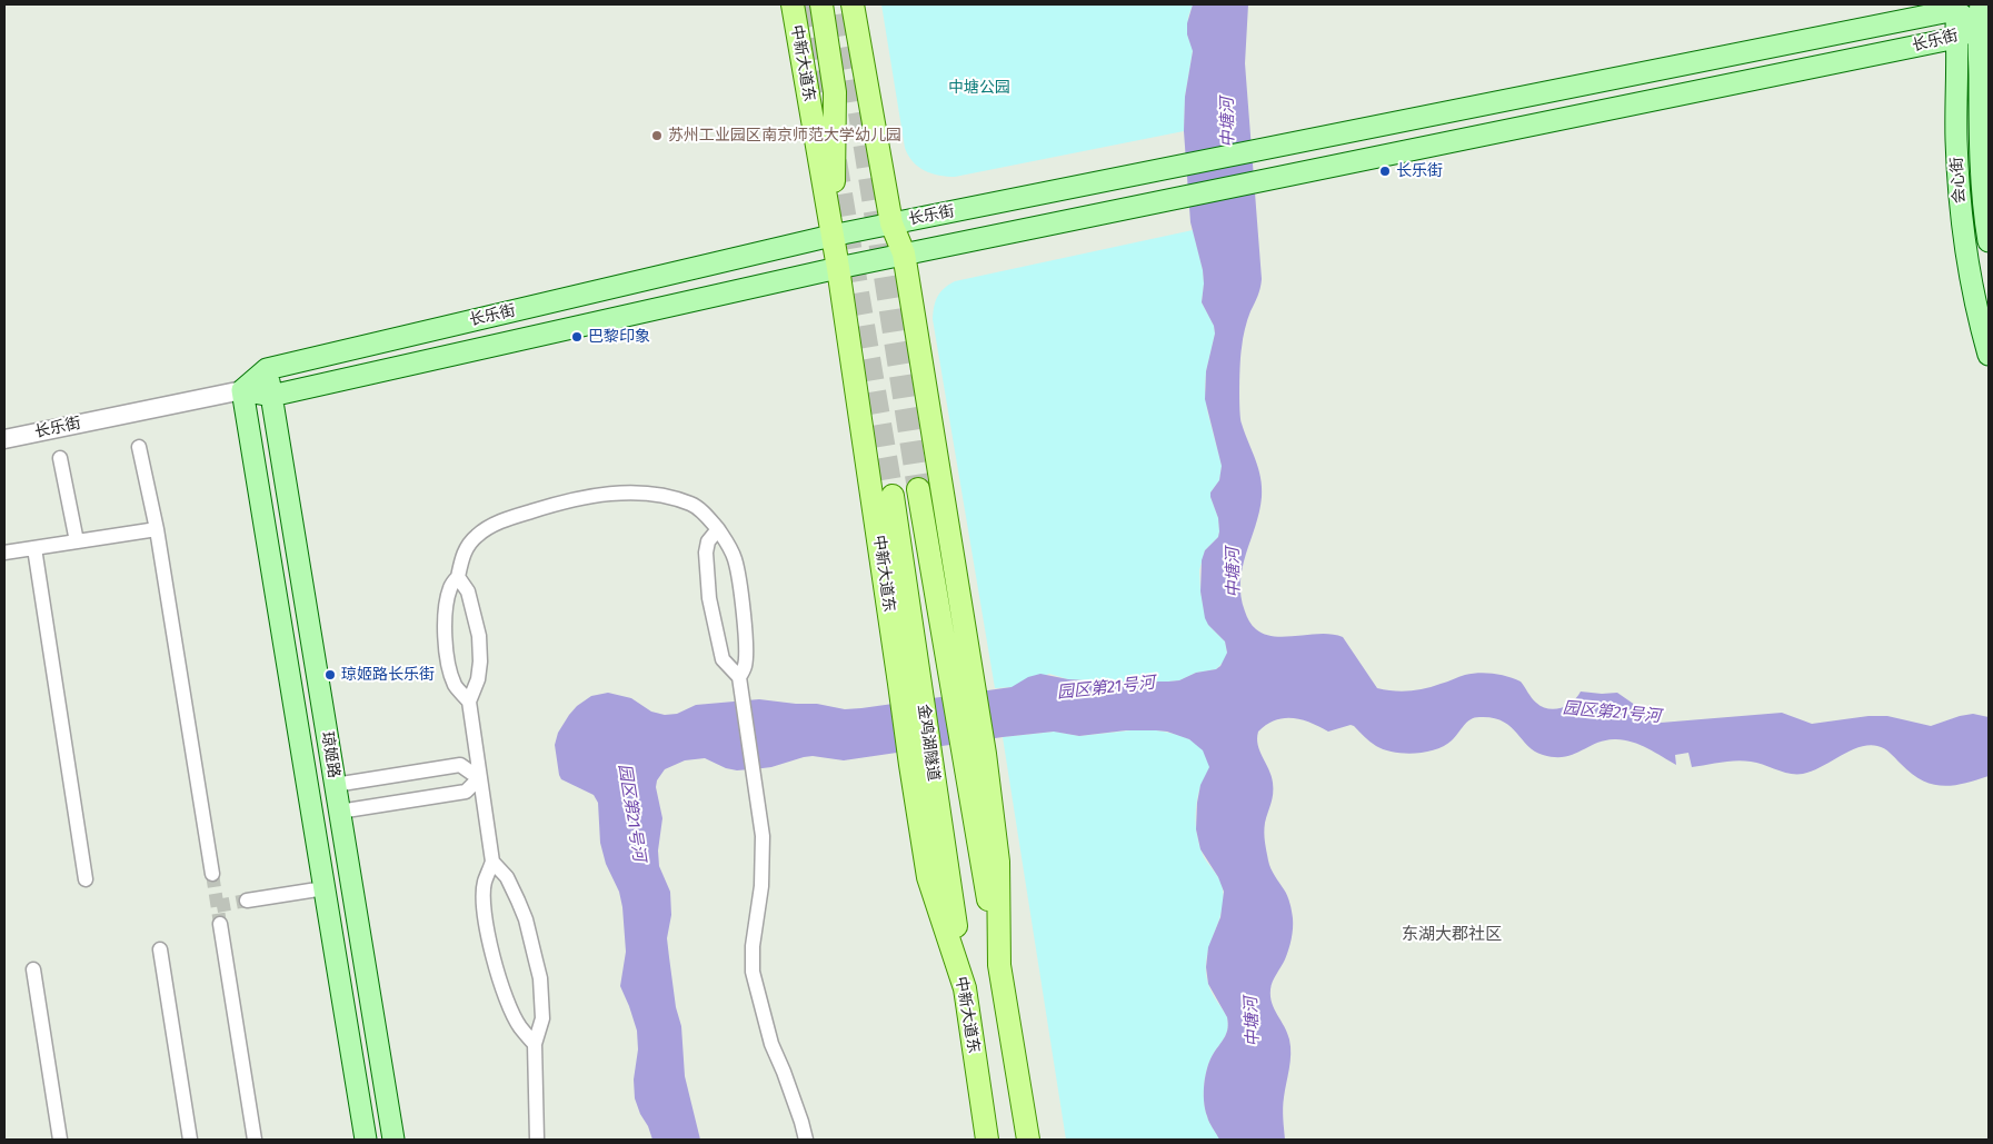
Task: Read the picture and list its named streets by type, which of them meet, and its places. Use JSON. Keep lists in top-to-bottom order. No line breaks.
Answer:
{"streets":{"main road":["长乐街","中新大道东","会心街","金鸡湖隧道","琼姬路"]},"crossings":[["长乐街","中新大道东"],["长乐街","会心街"],["长乐街","琼姬路"],["中新大道东","金鸡湖隧道"]],"districts":["东湖大郡社区"],"water":["中塘河","园区第21号河"],"parks":["中塘公园"],"places":["苏州工业园区南京师范大学幼儿园","长乐街","巴黎印象","琼姬路长乐街"]}
